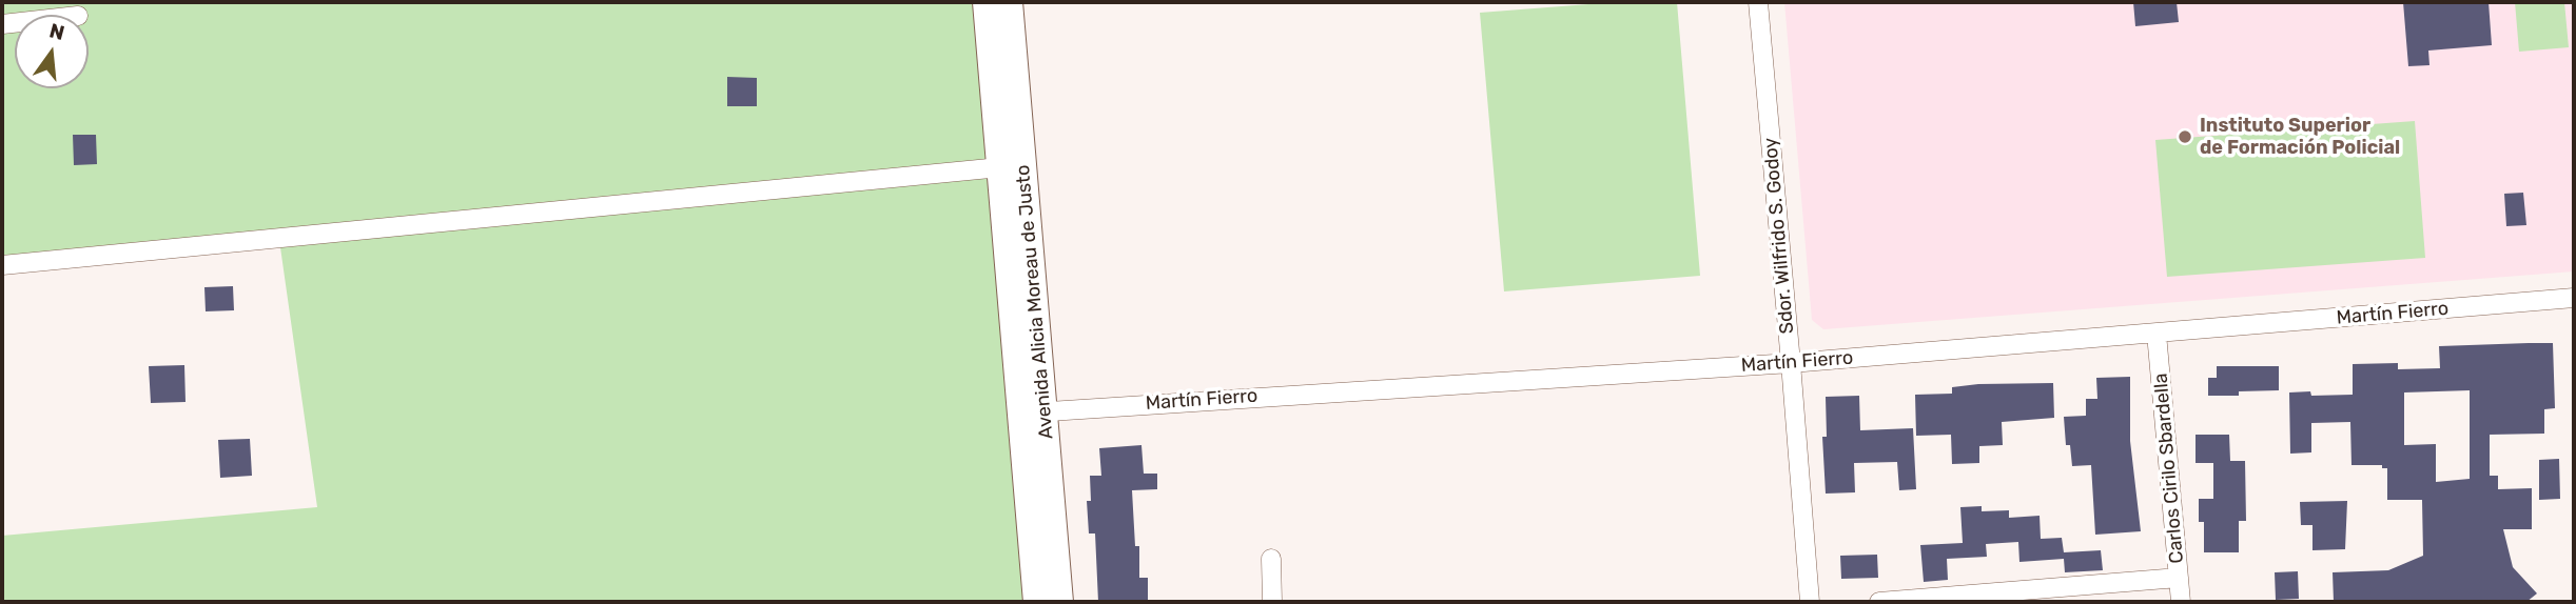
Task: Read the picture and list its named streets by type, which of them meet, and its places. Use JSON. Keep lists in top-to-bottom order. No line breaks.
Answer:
{"streets":{"main road":["Avenida Alicia Moreau de Justo"],"street":["Sdor. Wilfrido S. Godoy","Martín Fierro","Carlos Cirilo Sbardella"]},"crossings":[["Sdor. Wilfrido S. Godoy","Martín Fierro"],["Avenida Alicia Moreau de Justo","Martín Fierro"],["Martín Fierro","Carlos Cirilo Sbardella"]],"places":["Instituto Superior de Formación Policial"],"north":"top"}
